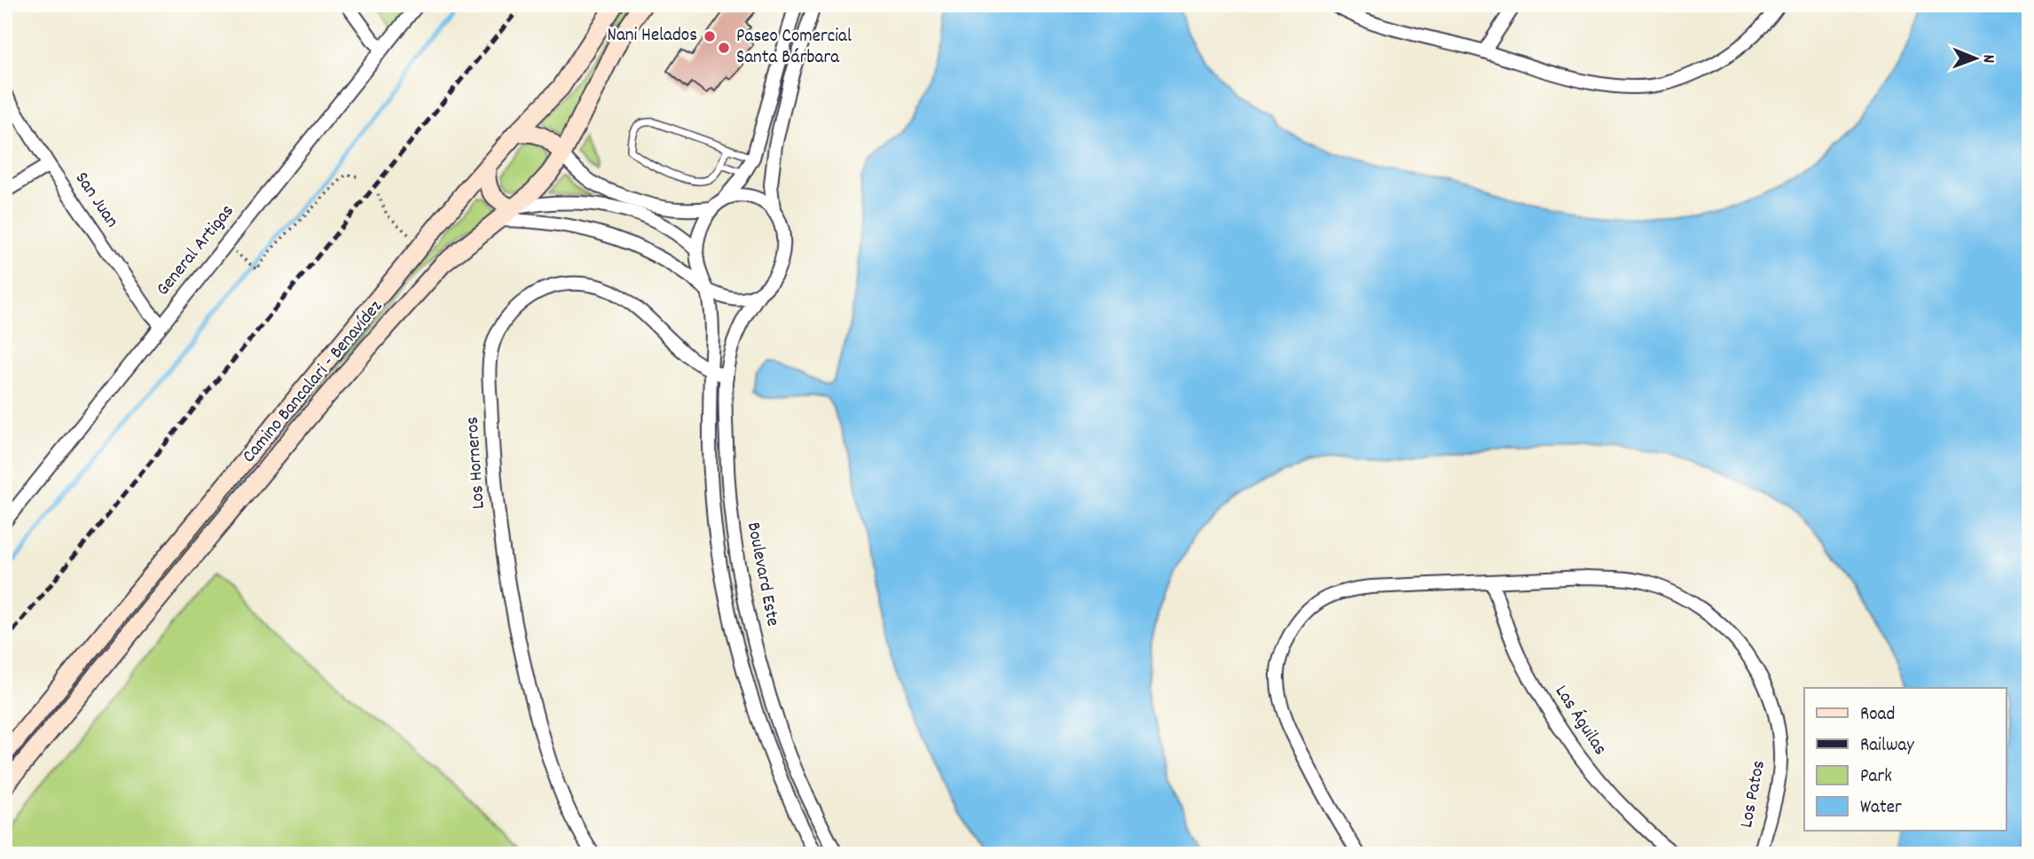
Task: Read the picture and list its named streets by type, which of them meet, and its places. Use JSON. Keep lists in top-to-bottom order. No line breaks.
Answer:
{"streets":{"main road":["Camino Bancalari - Benavídez"],"street":["San Juan","General Artigas","Los Horneros","Boulevard Este","Las Águilas","Los Patos"]},"crossings":[["San Juan","General Artigas"],["Los Horneros","Boulevard Este"],["Las Águilas","Los Patos"]],"places":["Nani Helados","Paseo Comercial Santa Bárbara"],"legend":["Road","Railway","Park","Water"],"north":"right"}
